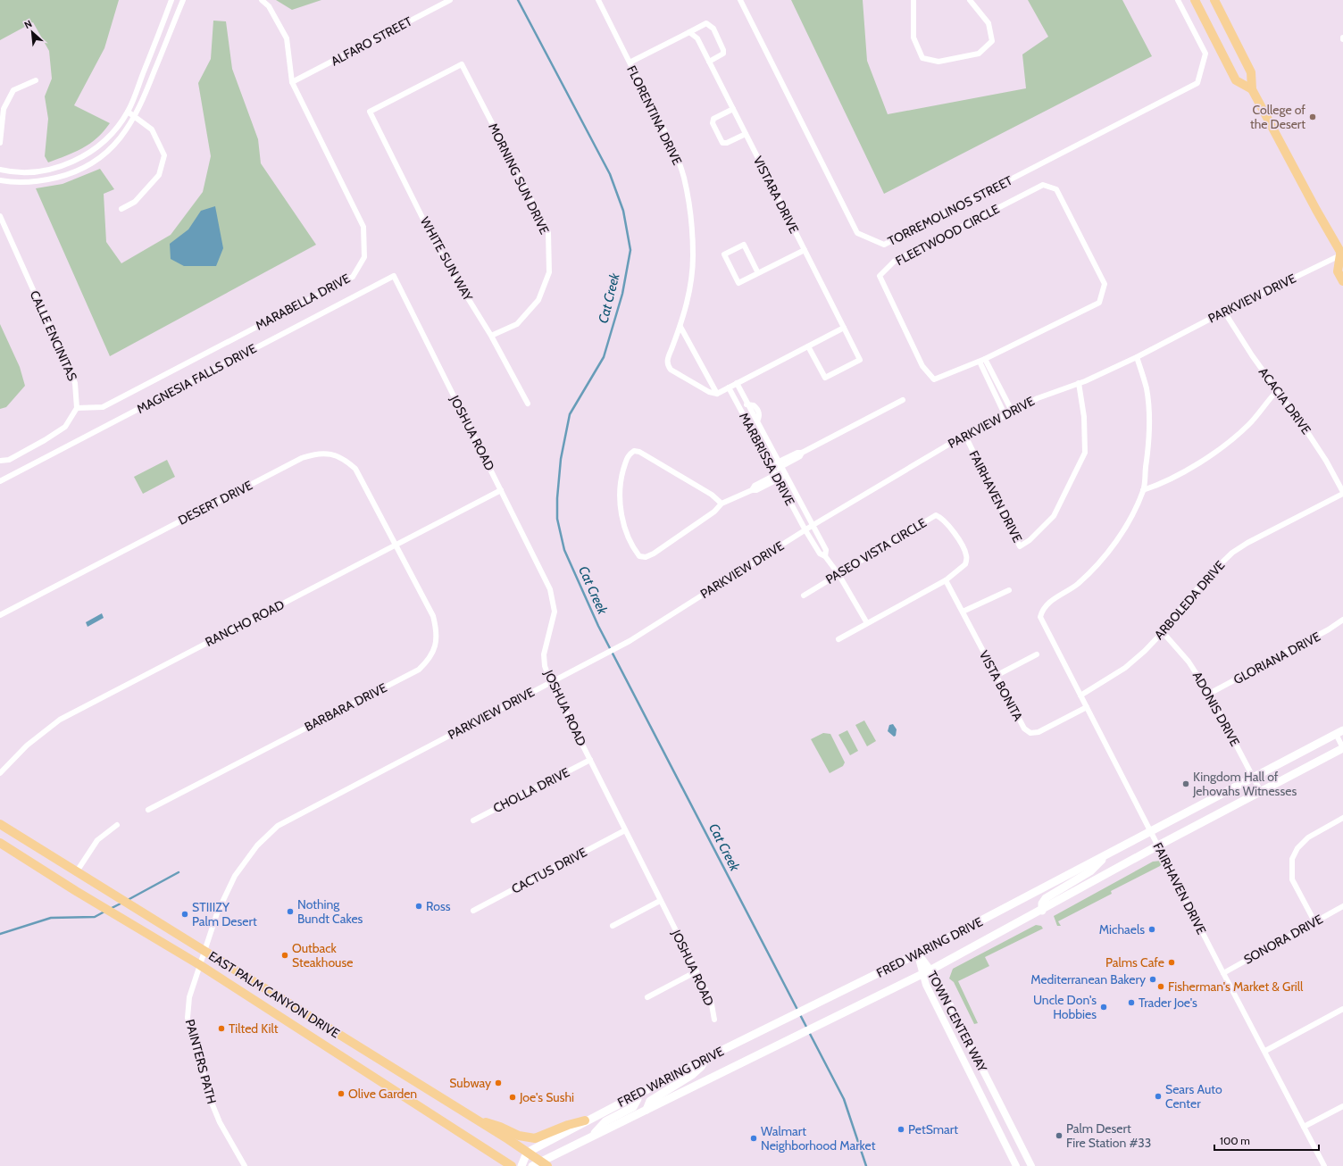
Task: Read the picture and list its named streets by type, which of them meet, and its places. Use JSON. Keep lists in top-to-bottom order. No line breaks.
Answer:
{"streets":{"main road":["FRED WARING DRIVE","EAST PALM CANYON DRIVE"],"street":["ALFARO STREET","FLORENTINA DRIVE","MORNING SUN DRIVE","VISTARA DRIVE","TORREMOLINOS STREET","FLEETWOOD CIRCLE","WHITE SUN WAY","PARKVIEW DRIVE","MARABELLA DRIVE","CALLE ENCINITAS","MAGNESIA FALLS DRIVE","ACACIA DRIVE","JOSHUA ROAD","MARBRISSA DRIVE","FAIRHAVEN DRIVE","DESERT DRIVE","PASEO VISTA CIRCLE","ARBOLEDA DRIVE","RANCHO ROAD","GLORIANA DRIVE","VISTA BONITA","BARBARA DRIVE","ADONIS DRIVE","CHOLLA DRIVE","CACTUS DRIVE","SONORA DRIVE","TOWN CENTER WAY","PAINTERS PATH"]},"crossings":[["ALFARO STREET","MARABELLA DRIVE"],["MORNING SUN DRIVE","WHITE SUN WAY"],["PARKVIEW DRIVE","ACACIA DRIVE"],["PARKVIEW DRIVE","JOSHUA ROAD"],["PARKVIEW DRIVE","MARBRISSA DRIVE"],["PARKVIEW DRIVE","FAIRHAVEN DRIVE"],["PARKVIEW DRIVE","EAST PALM CANYON DRIVE"],["PARKVIEW DRIVE","PAINTERS PATH"],["MARABELLA DRIVE","CALLE ENCINITAS"],["MAGNESIA FALLS DRIVE","JOSHUA ROAD"],["ACACIA DRIVE","ARBOLEDA DRIVE"],["JOSHUA ROAD","RANCHO ROAD"],["JOSHUA ROAD","CHOLLA DRIVE"],["JOSHUA ROAD","CACTUS DRIVE"],["FAIRHAVEN DRIVE","ARBOLEDA DRIVE"],["FAIRHAVEN DRIVE","VISTA BONITA"],["FAIRHAVEN DRIVE","SONORA DRIVE"],["FAIRHAVEN DRIVE","FRED WARING DRIVE"],["DESERT DRIVE","RANCHO ROAD"],["DESERT DRIVE","BARBARA DRIVE"],["PASEO VISTA CIRCLE","VISTA BONITA"],["ARBOLEDA DRIVE","ADONIS DRIVE"],["RANCHO ROAD","BARBARA DRIVE"],["GLORIANA DRIVE","ADONIS DRIVE"],["ADONIS DRIVE","FRED WARING DRIVE"],["FRED WARING DRIVE","EAST PALM CANYON DRIVE"],["FRED WARING DRIVE","TOWN CENTER WAY"],["EAST PALM CANYON DRIVE","PAINTERS PATH"]],"water":["Cat Creek"],"places":["College of the Desert","Kingdom Hall of Jehovahs Witnesses","Ross","Nothing Bundt Cakes","STIIIZY Palm Desert","Michaels","Outback Steakhouse","Palms Cafe","Mediterranean Bakery","Fisherman's Market & Grill","Trader Joe's","Uncle Don's Hobbies","Tilted Kilt","Subway","Olive Garden","Sears Auto Center","Joe's Sushi","PetSmart","Palm Desert Fire Station #33","Walmart Neighborhood Market"],"scale_bar":"100 m","north":"top left"}
